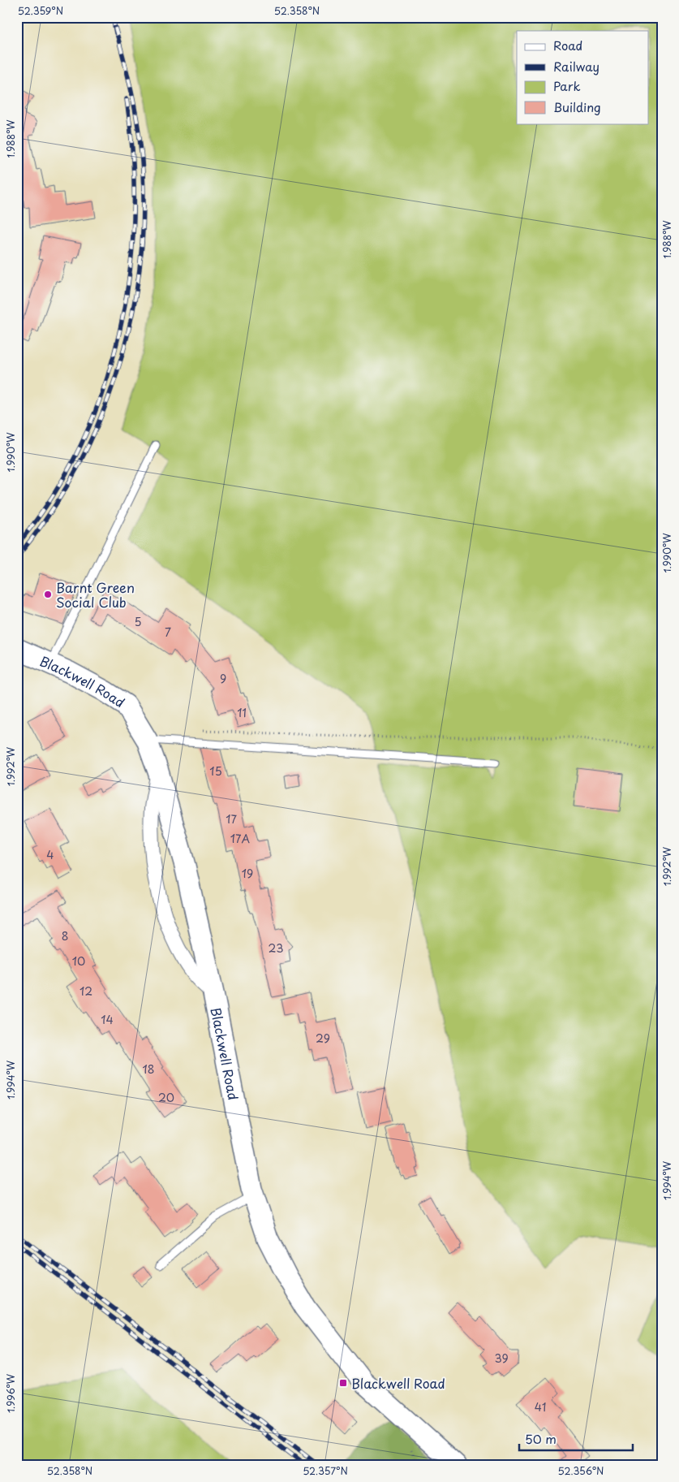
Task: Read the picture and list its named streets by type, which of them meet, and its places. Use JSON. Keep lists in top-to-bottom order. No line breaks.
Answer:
{"streets":{"street":["Blackwell Road"]},"places":{"other":["Barnt Green Social Club"],"transit":["Blackwell Road"]},"house_numbers":["5","7","9","11","15","17","17A","4","19","8","23","10","12","14","29","18","20","39","41"],"legend":["Road","Railway","Park","Building"],"scale_bar":"50 m","coordinates":["52.359°N","52.358°N","1.988°W","1.990°W","1.992°W","1.994°W","1.996°W","52.357°N","52.356°N"]}
